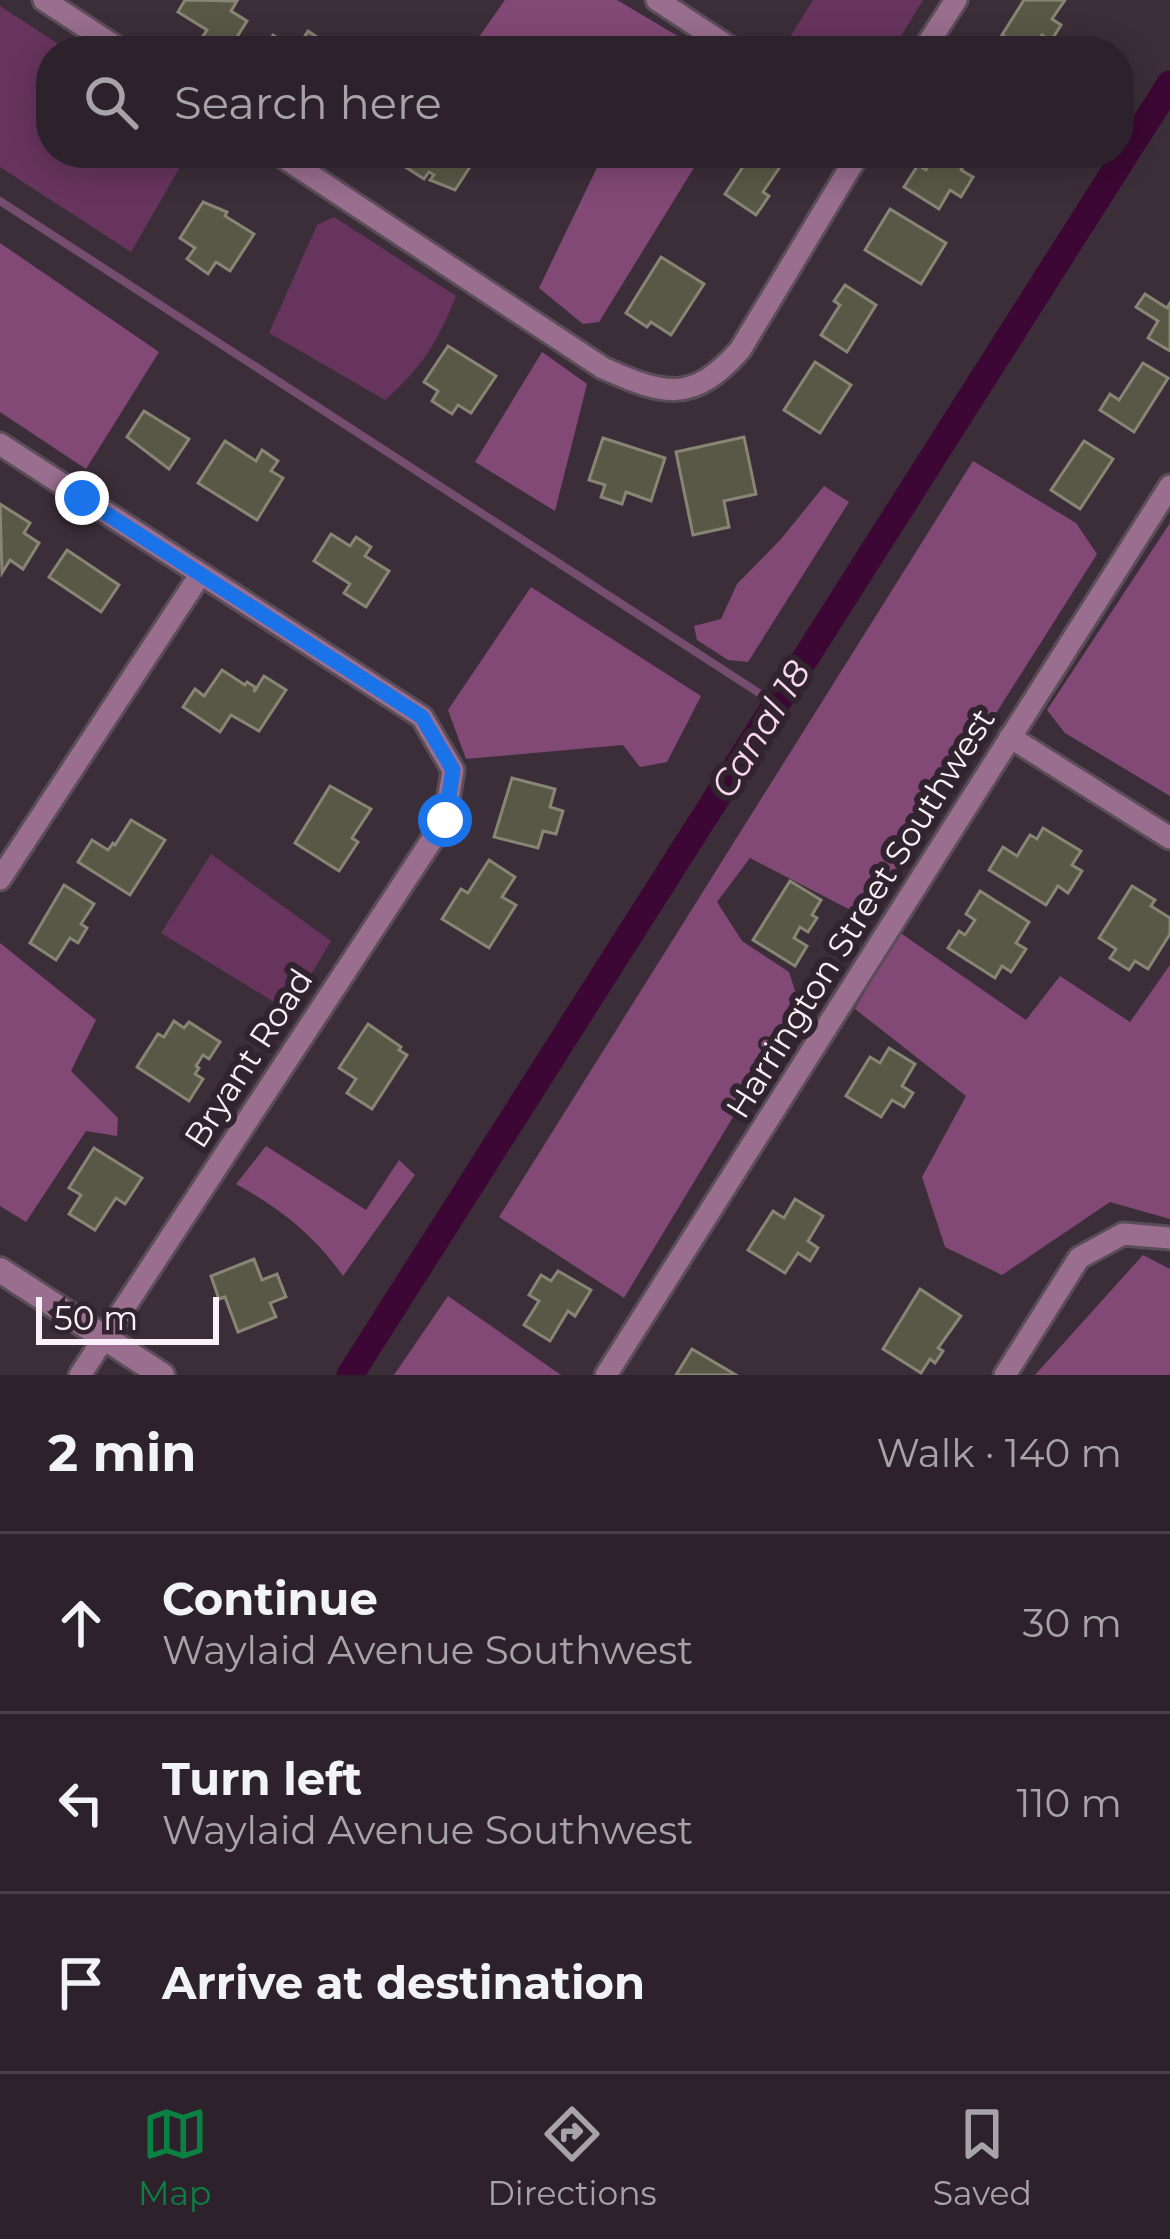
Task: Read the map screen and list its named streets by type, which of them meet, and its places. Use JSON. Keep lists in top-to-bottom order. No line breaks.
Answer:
{"streets":{"street":["Harrington Street Southwest","Bryant Road"]},"water":["Canal 18"],"scale_bar":"50 m","page":{"search":"Search here","scale":"50 m","heading":["2 min","Walk · 140 m"],"list":[["Continue","Waylaid Avenue Southwest","30 m"],["Turn left","Waylaid Avenue Southwest","110 m"],"Arrive at destination"],"nav":["Map","Directions","Saved"]}}
